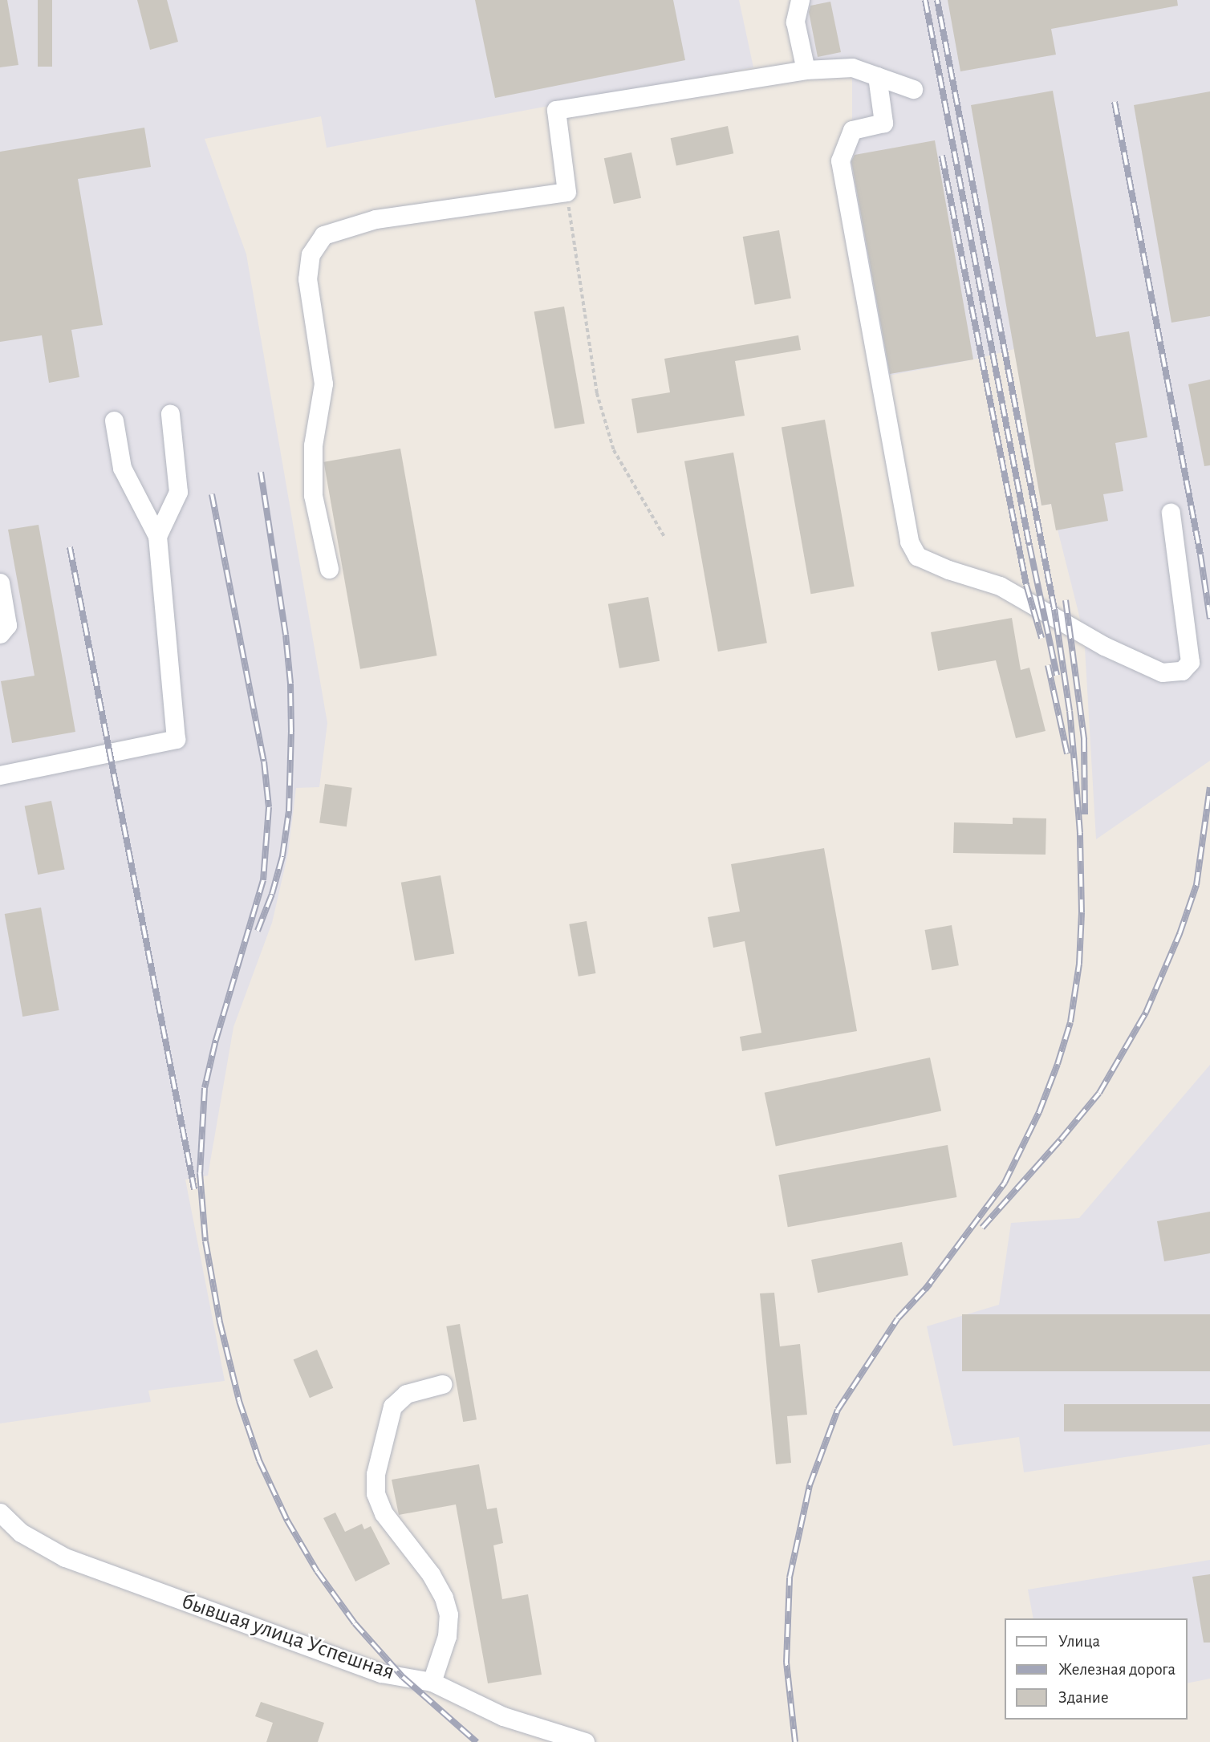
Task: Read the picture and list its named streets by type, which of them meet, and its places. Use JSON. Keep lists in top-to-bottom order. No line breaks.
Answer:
{"streets":{"street":["бывшая улица Успешная"]},"legend":["Улица","Железная дорога","Здание"]}
